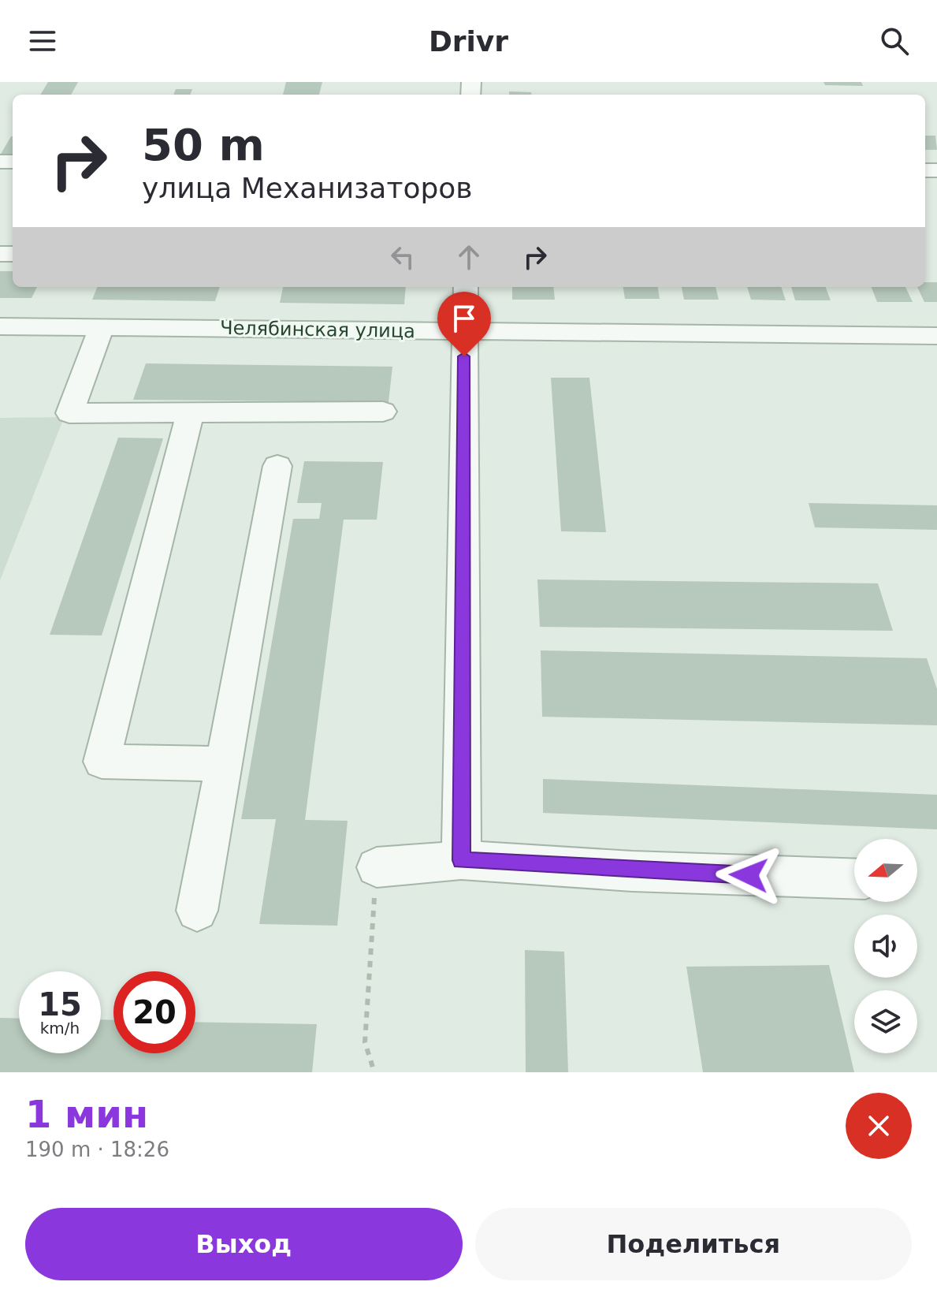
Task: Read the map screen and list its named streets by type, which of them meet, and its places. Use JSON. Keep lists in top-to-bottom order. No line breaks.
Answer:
{"streets":{"street":["Челябинская улица"]},"north":"left","page":{"header":"Drivr","turn":["50 m","улица Механизаторов"],"speed":"15 km/h","limit":"20","heading":["1 мин","190 m · 18:26"],"buttons":["Выход","Поделиться"]}}
